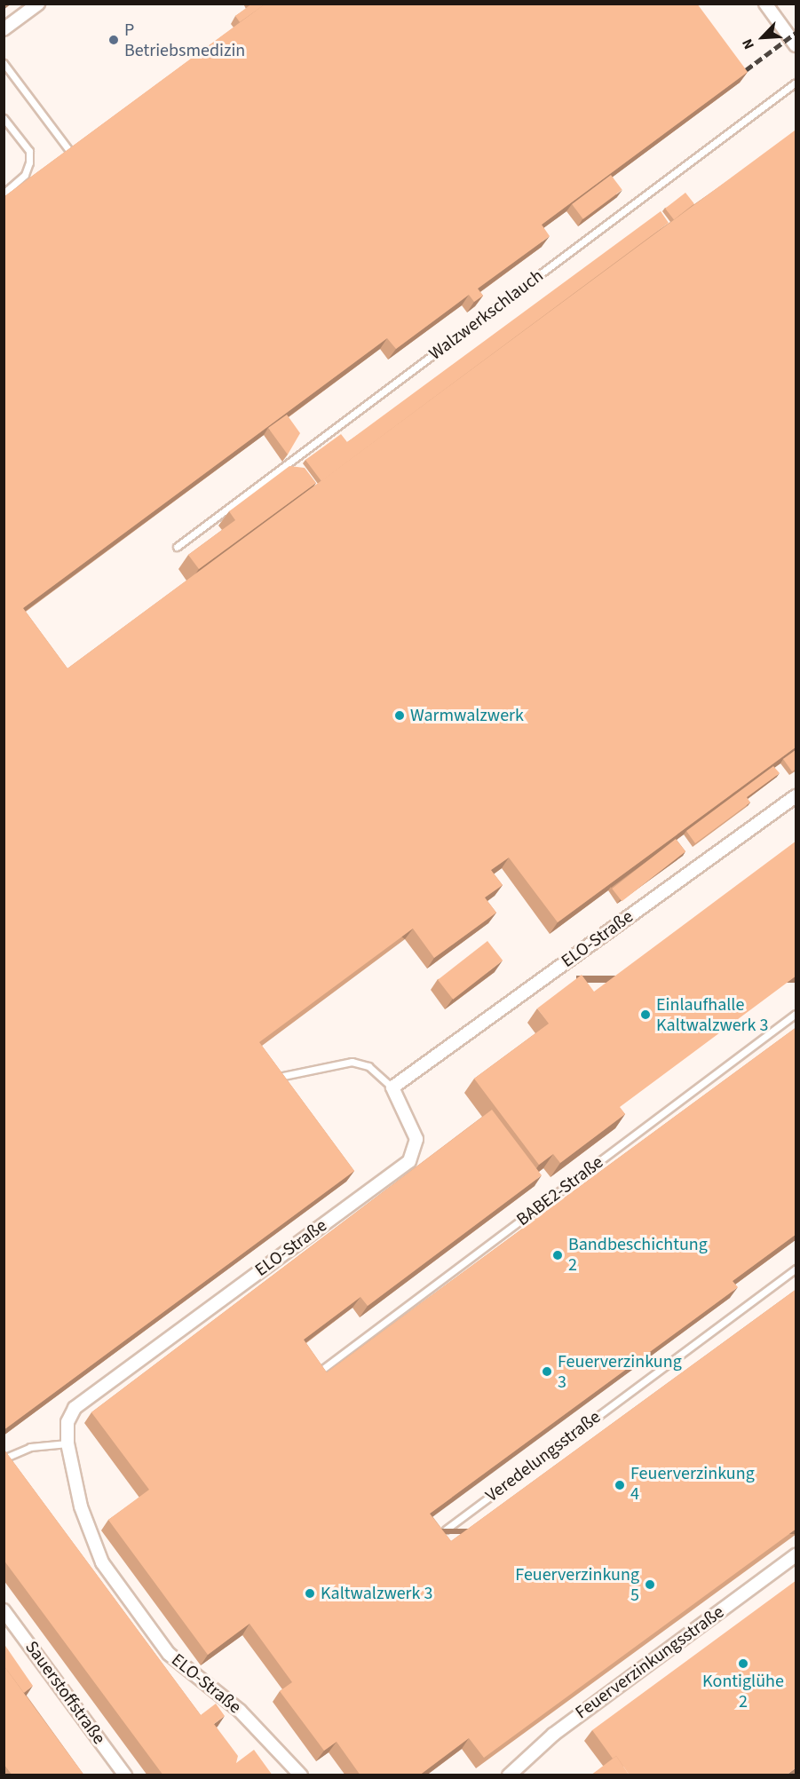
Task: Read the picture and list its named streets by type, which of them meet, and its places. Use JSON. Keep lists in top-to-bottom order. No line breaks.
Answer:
{"streets":{"street":["ELO-Straße","Feuerverzinkungsstraße","Sauerstoffstraße"],"lane":["Walzwerkschlauch","BABE2-Straße","Veredelungsstraße"]},"places":["P Betriebsmedizin","Warmwalzwerk","Einlaufhalle Kaltwalzwerk 3","Bandbeschichtung 2","Feuerverzinkung 3","Feuerverzinkung 4","Feuerverzinkung 5","Kaltwalzwerk 3","Kontiglühe 2"],"north":"bottom left"}
